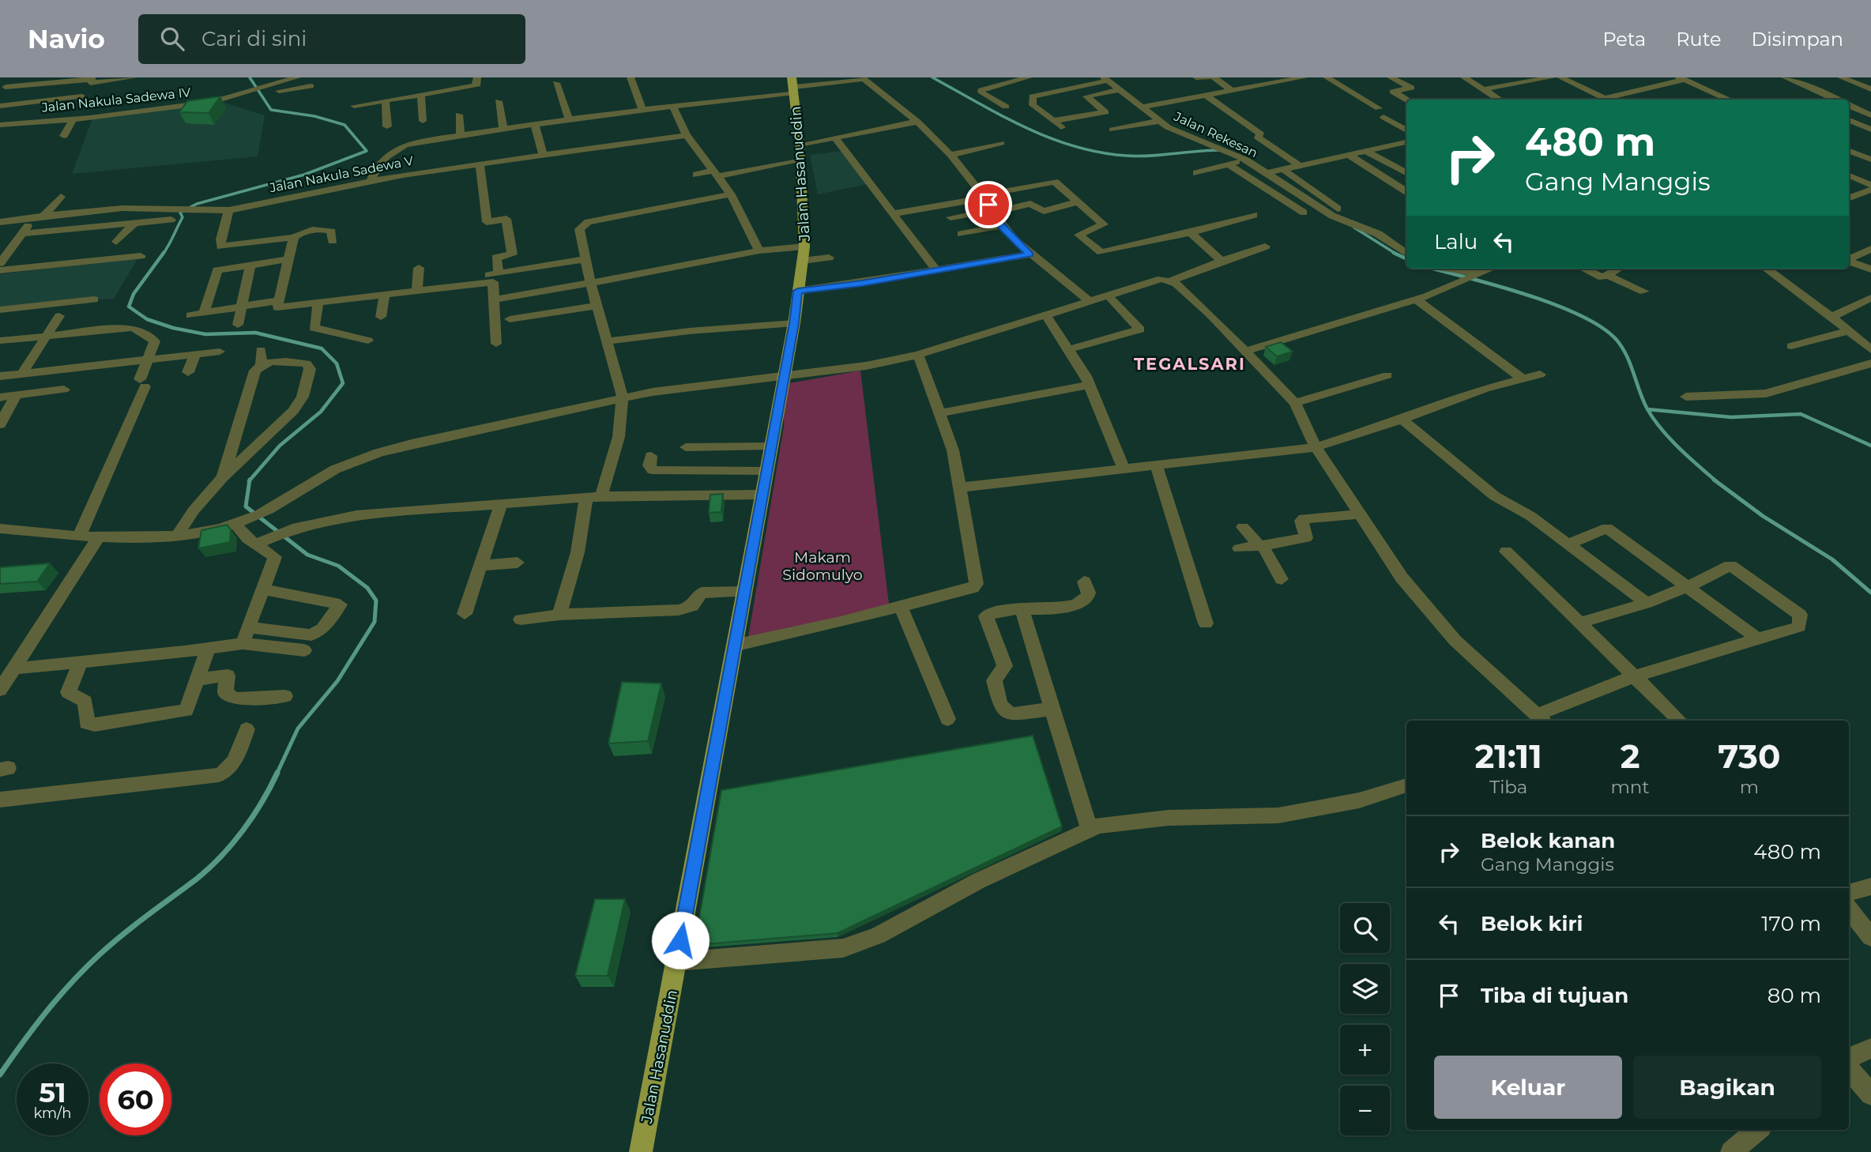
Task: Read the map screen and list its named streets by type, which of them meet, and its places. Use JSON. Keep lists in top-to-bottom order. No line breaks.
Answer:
{"streets":{"main road":["Jalan Hasanuddin"],"street":["Jalan Nakula Sadewa IV","Jalan Rekesan","Jalan Nakula Sadewa V"]},"districts":["TEGALSARI"],"parks":["Makam Sidomulyo"],"page":{"header":"Navio","search":"Cari di sini","nav":["Peta","Rute","Disimpan"],"turn":["480 m","Gang Manggis"],"then":"Lalu","eta":["21:11","Tiba","2","mnt","730","m"],"list":[{"name":"Belok kanan","note":"Gang Manggis","value":"480 m"},{"name":"Belok kiri","value":"170 m"},{"name":"Tiba di tujuan","value":"80 m"}],"map_buttons":["+","−"],"buttons":["Keluar","Bagikan"],"speed":"51 km/h","limit":"60"}}
